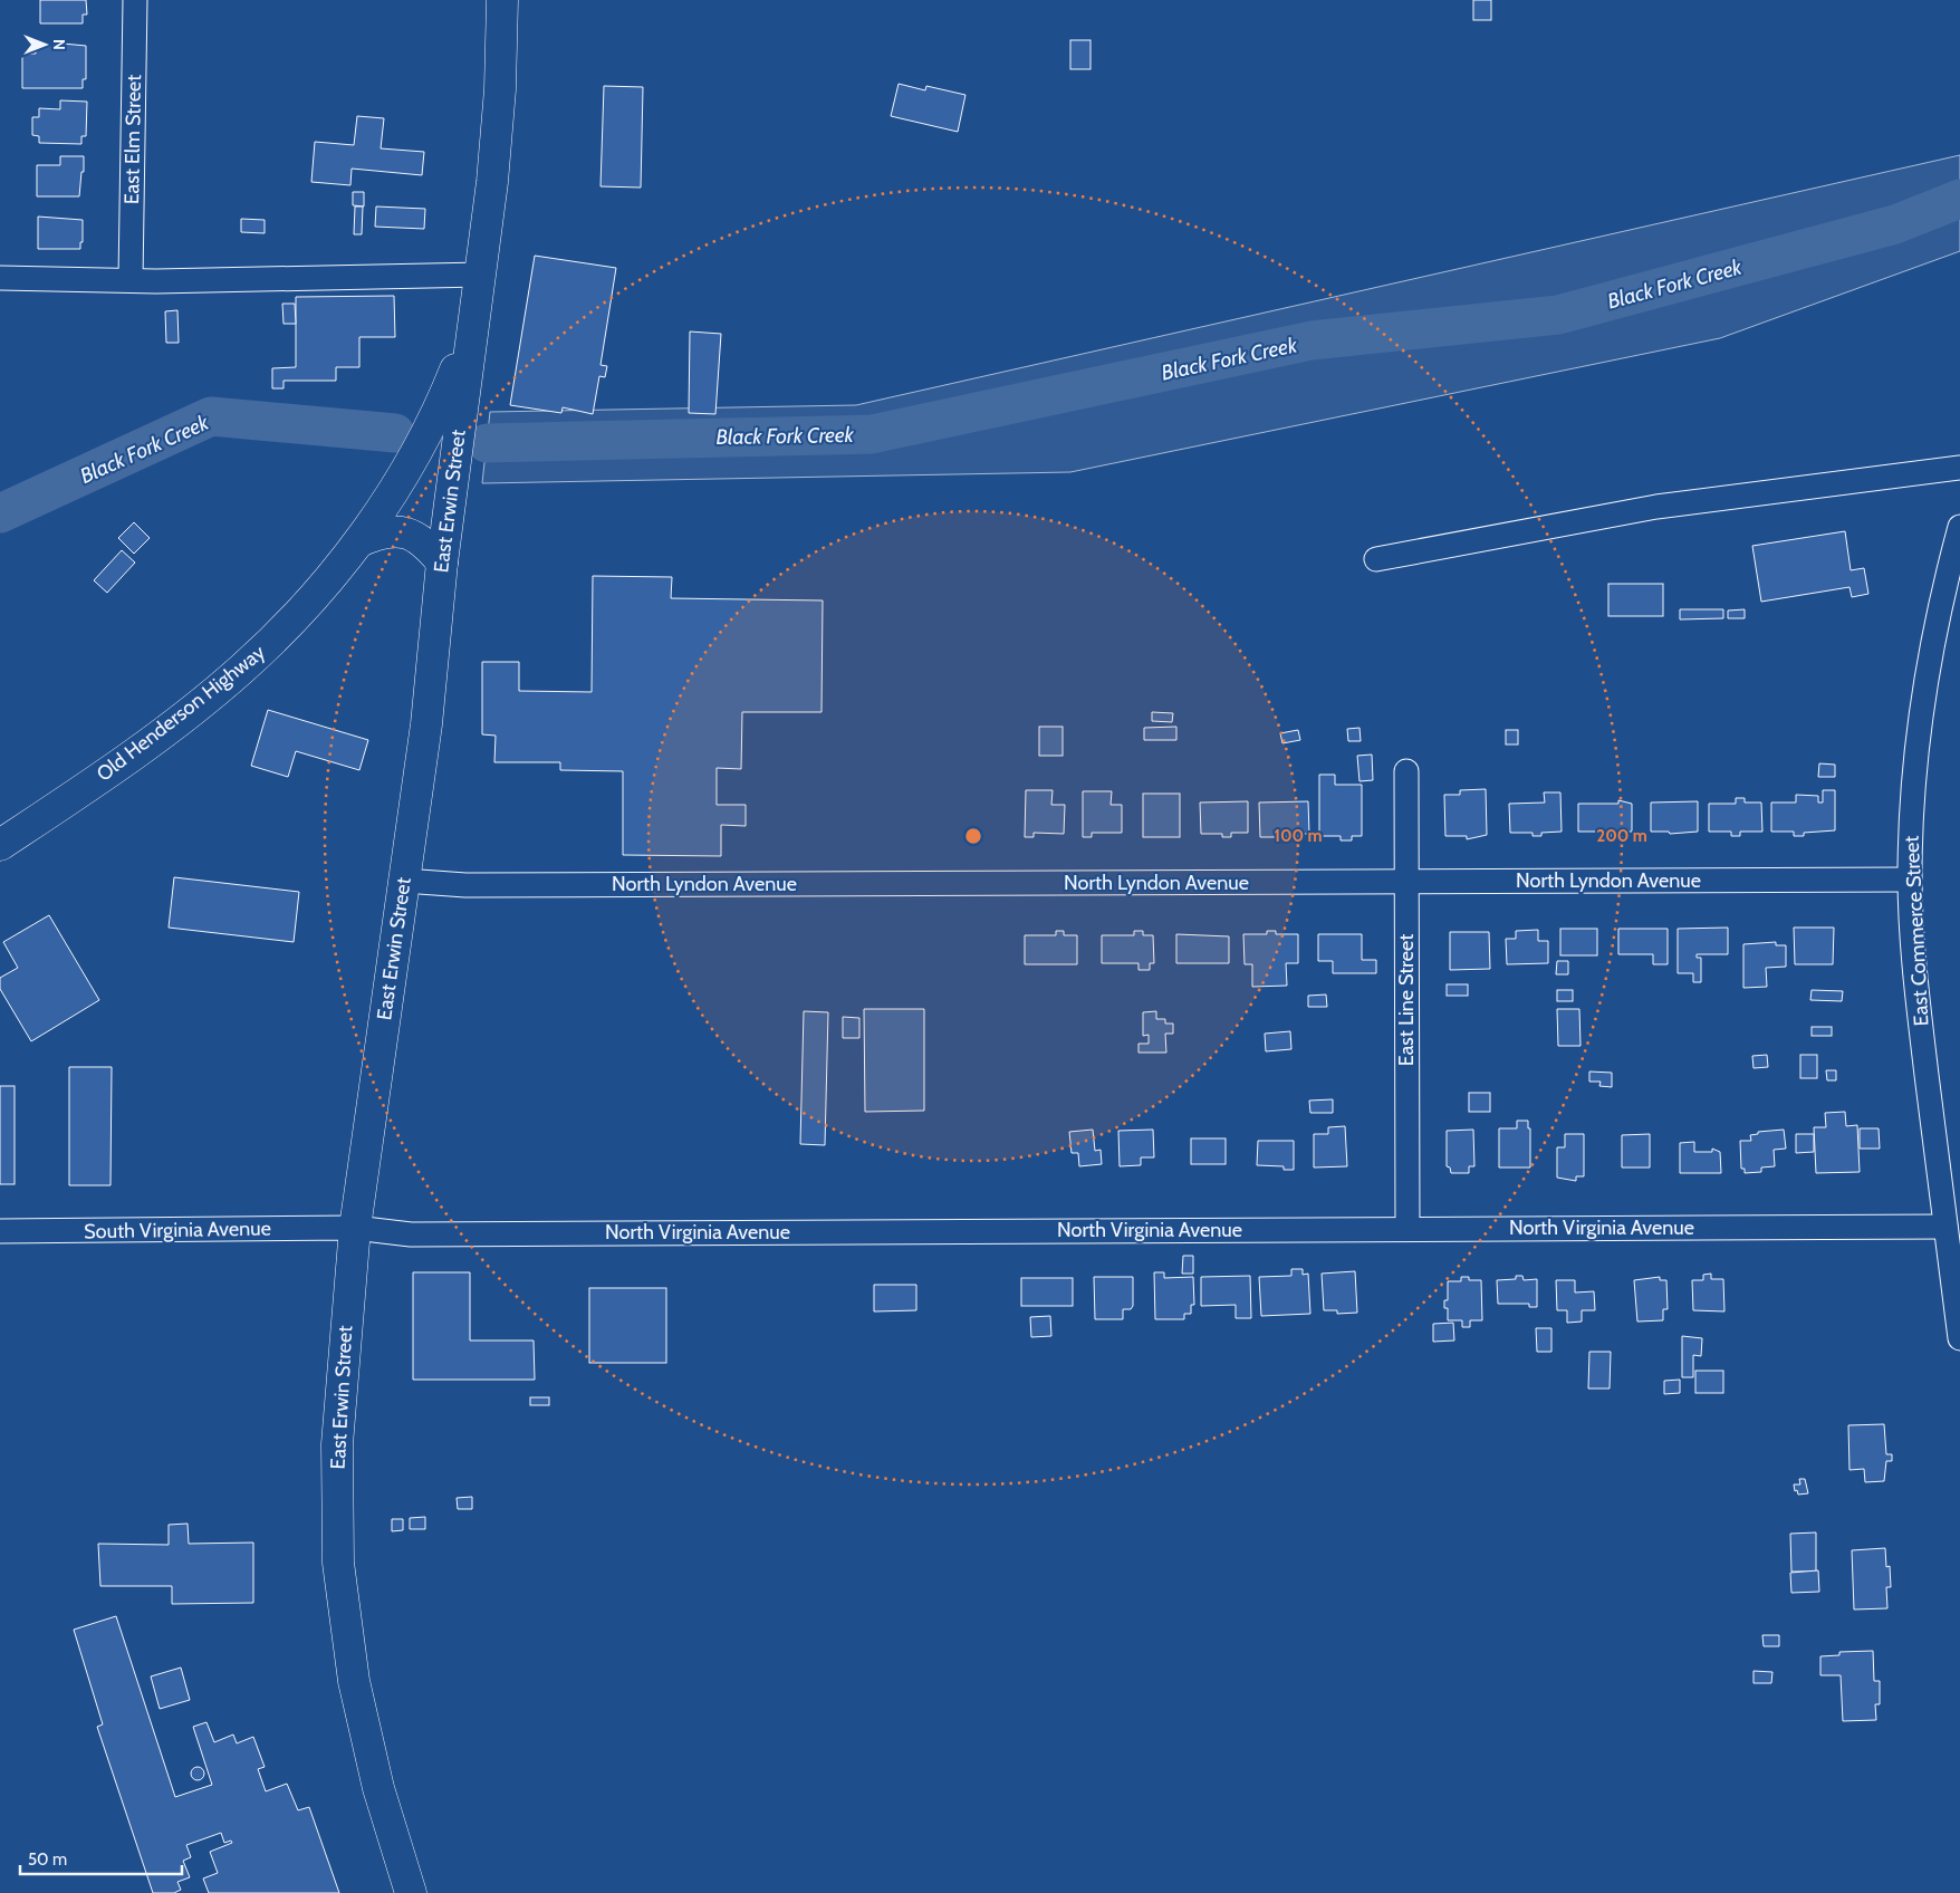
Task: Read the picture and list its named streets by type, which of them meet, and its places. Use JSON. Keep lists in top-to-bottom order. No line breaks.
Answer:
{"streets":{"main road":["East Erwin Street","Old Henderson Highway"],"street":["East Elm Street","North Lyndon Avenue","East Commerce Street","East Line Street","North Virginia Avenue","South Virginia Avenue"]},"crossings":[["East Erwin Street","Old Henderson Highway"],["East Erwin Street","North Lyndon Avenue"],["East Erwin Street","North Virginia Avenue"],["East Erwin Street","South Virginia Avenue"],["North Lyndon Avenue","East Commerce Street"],["North Lyndon Avenue","East Line Street"],["East Commerce Street","North Virginia Avenue"],["East Line Street","North Virginia Avenue"],["North Virginia Avenue","South Virginia Avenue"]],"water":["Black Fork Creek"],"scale_bar":"50 m","north":"right","rings":["100 m","200 m"]}
